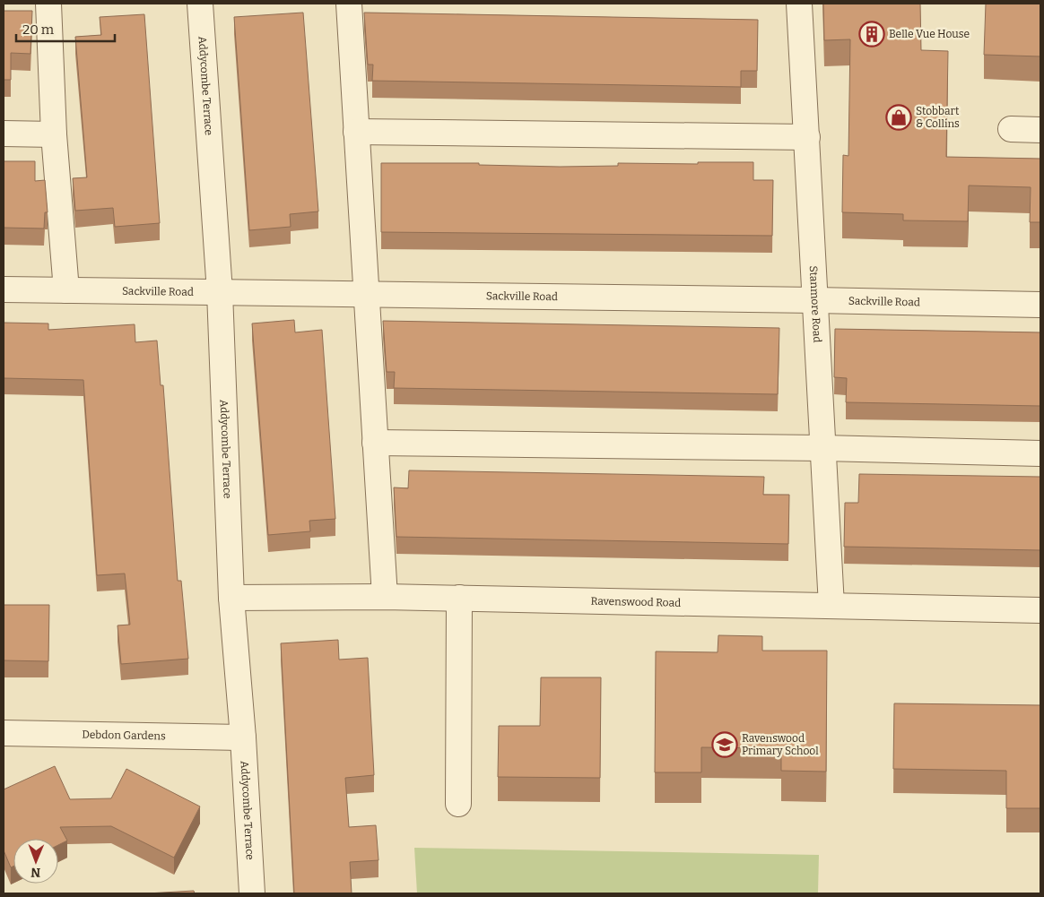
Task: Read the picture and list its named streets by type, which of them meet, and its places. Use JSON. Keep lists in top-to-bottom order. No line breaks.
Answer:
{"streets":{"street":["Addycombe Terrace","Sackville Road","Stanmore Road","Ravenswood Road","Debdon Gardens"]},"crossings":[["Addycombe Terrace","Sackville Road"],["Addycombe Terrace","Ravenswood Road"],["Addycombe Terrace","Debdon Gardens"],["Sackville Road","Stanmore Road"],["Stanmore Road","Ravenswood Road"]],"places":{"building":["Belle Vue House"],"shop":["Stobbart & Collins"],"school or university":["Ravenswood Primary School"]},"scale_bar":"20 m","north":"bottom"}
